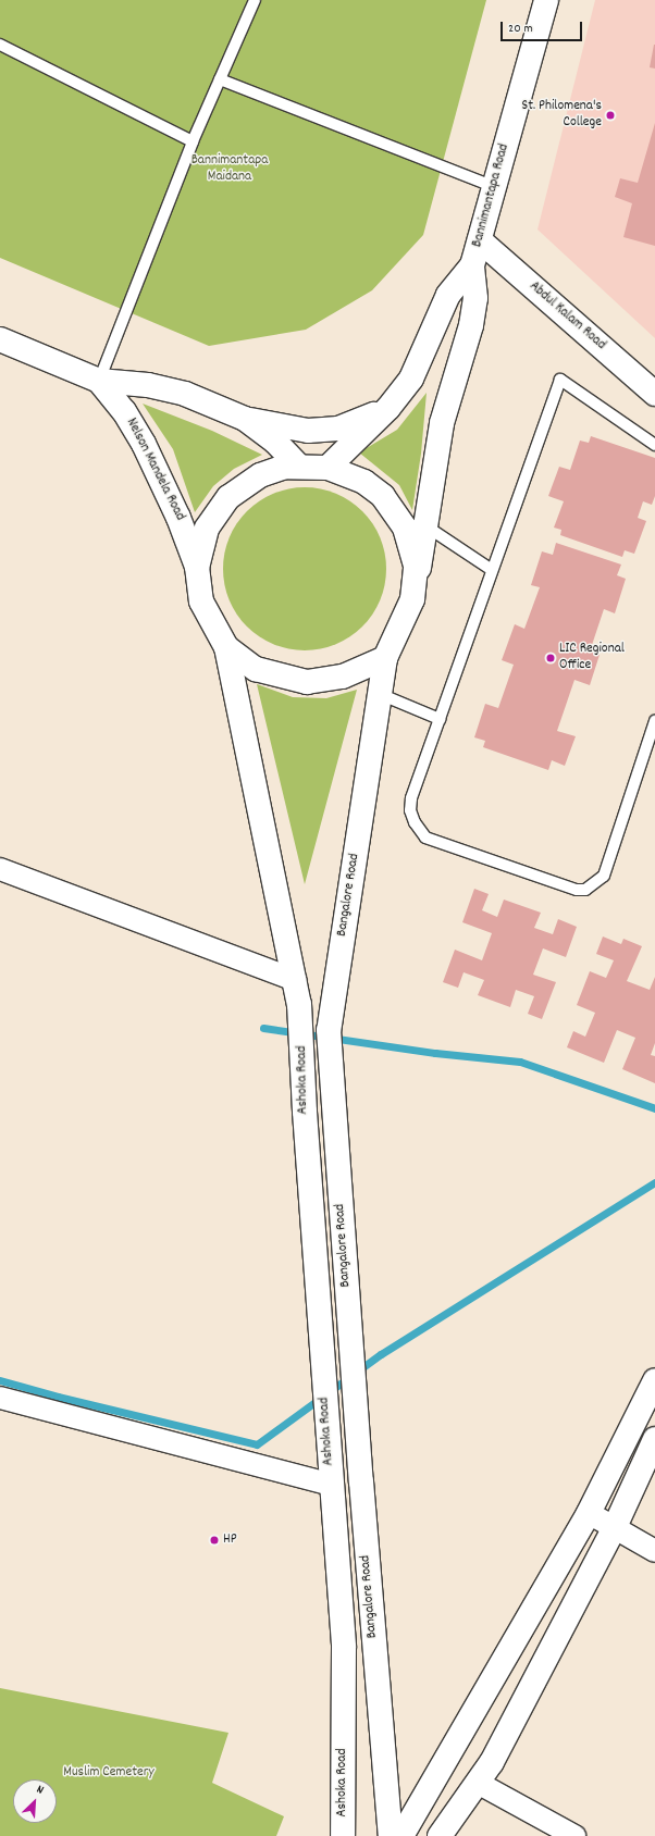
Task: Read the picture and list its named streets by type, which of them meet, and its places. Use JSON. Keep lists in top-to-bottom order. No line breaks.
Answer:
{"streets":{"main road":["Bannimantapa Road","Abdul Kalam Road","Nelson Mandela Road","Bangalore Road","Ashoka Road"]},"crossings":[["Bannimantapa Road","Abdul Kalam Road"]],"parks":["Bannimantapa Maidana","Muslim Cemetery"],"places":["St. Philomena's College","LIC Regional Office","HP"],"scale_bar":"20 m","north":"top right"}
